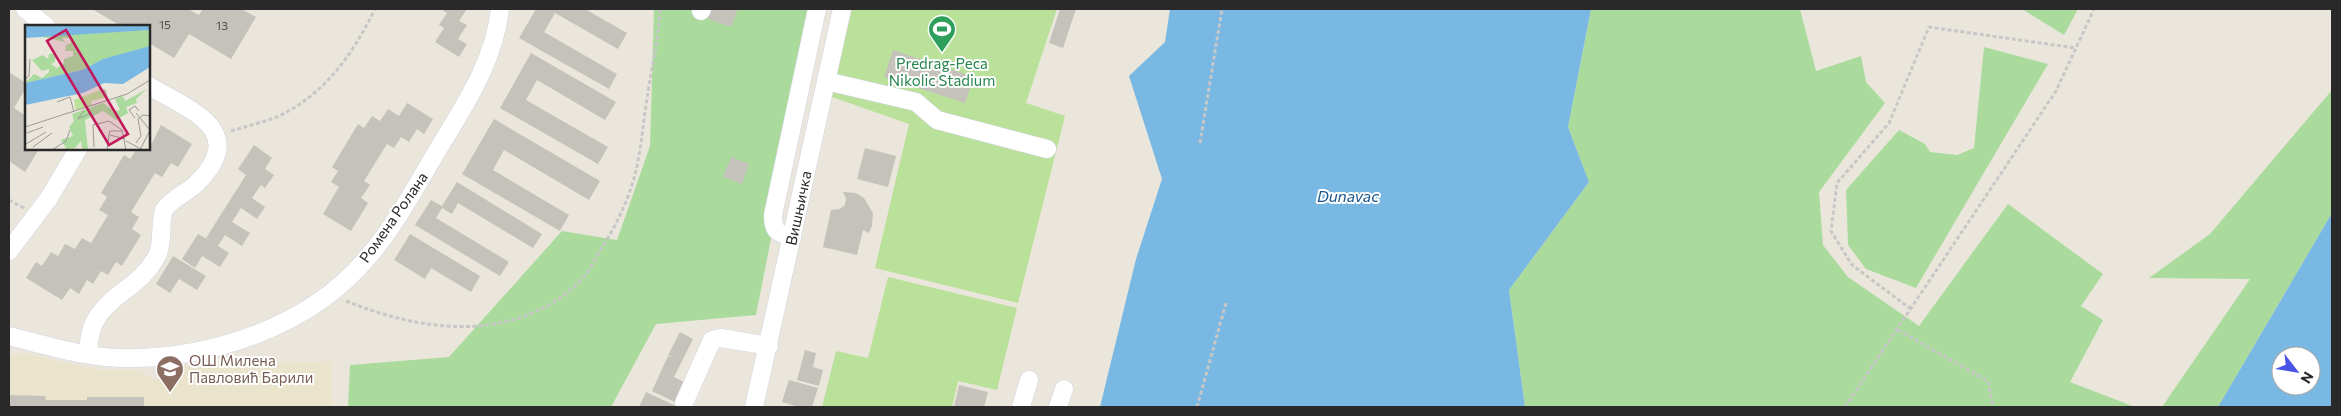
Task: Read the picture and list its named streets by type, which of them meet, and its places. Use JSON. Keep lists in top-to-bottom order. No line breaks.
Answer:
{"streets":{"street":["Вишњичка","Ромена Ролана"]},"water":["Dunavac"],"places":{"sports":["Predrag-Peca Nikolic Stadium"],"school or university":["ОШ Милена Павловић Барили"]},"house_numbers":["15","13"],"north":"bottom right"}
